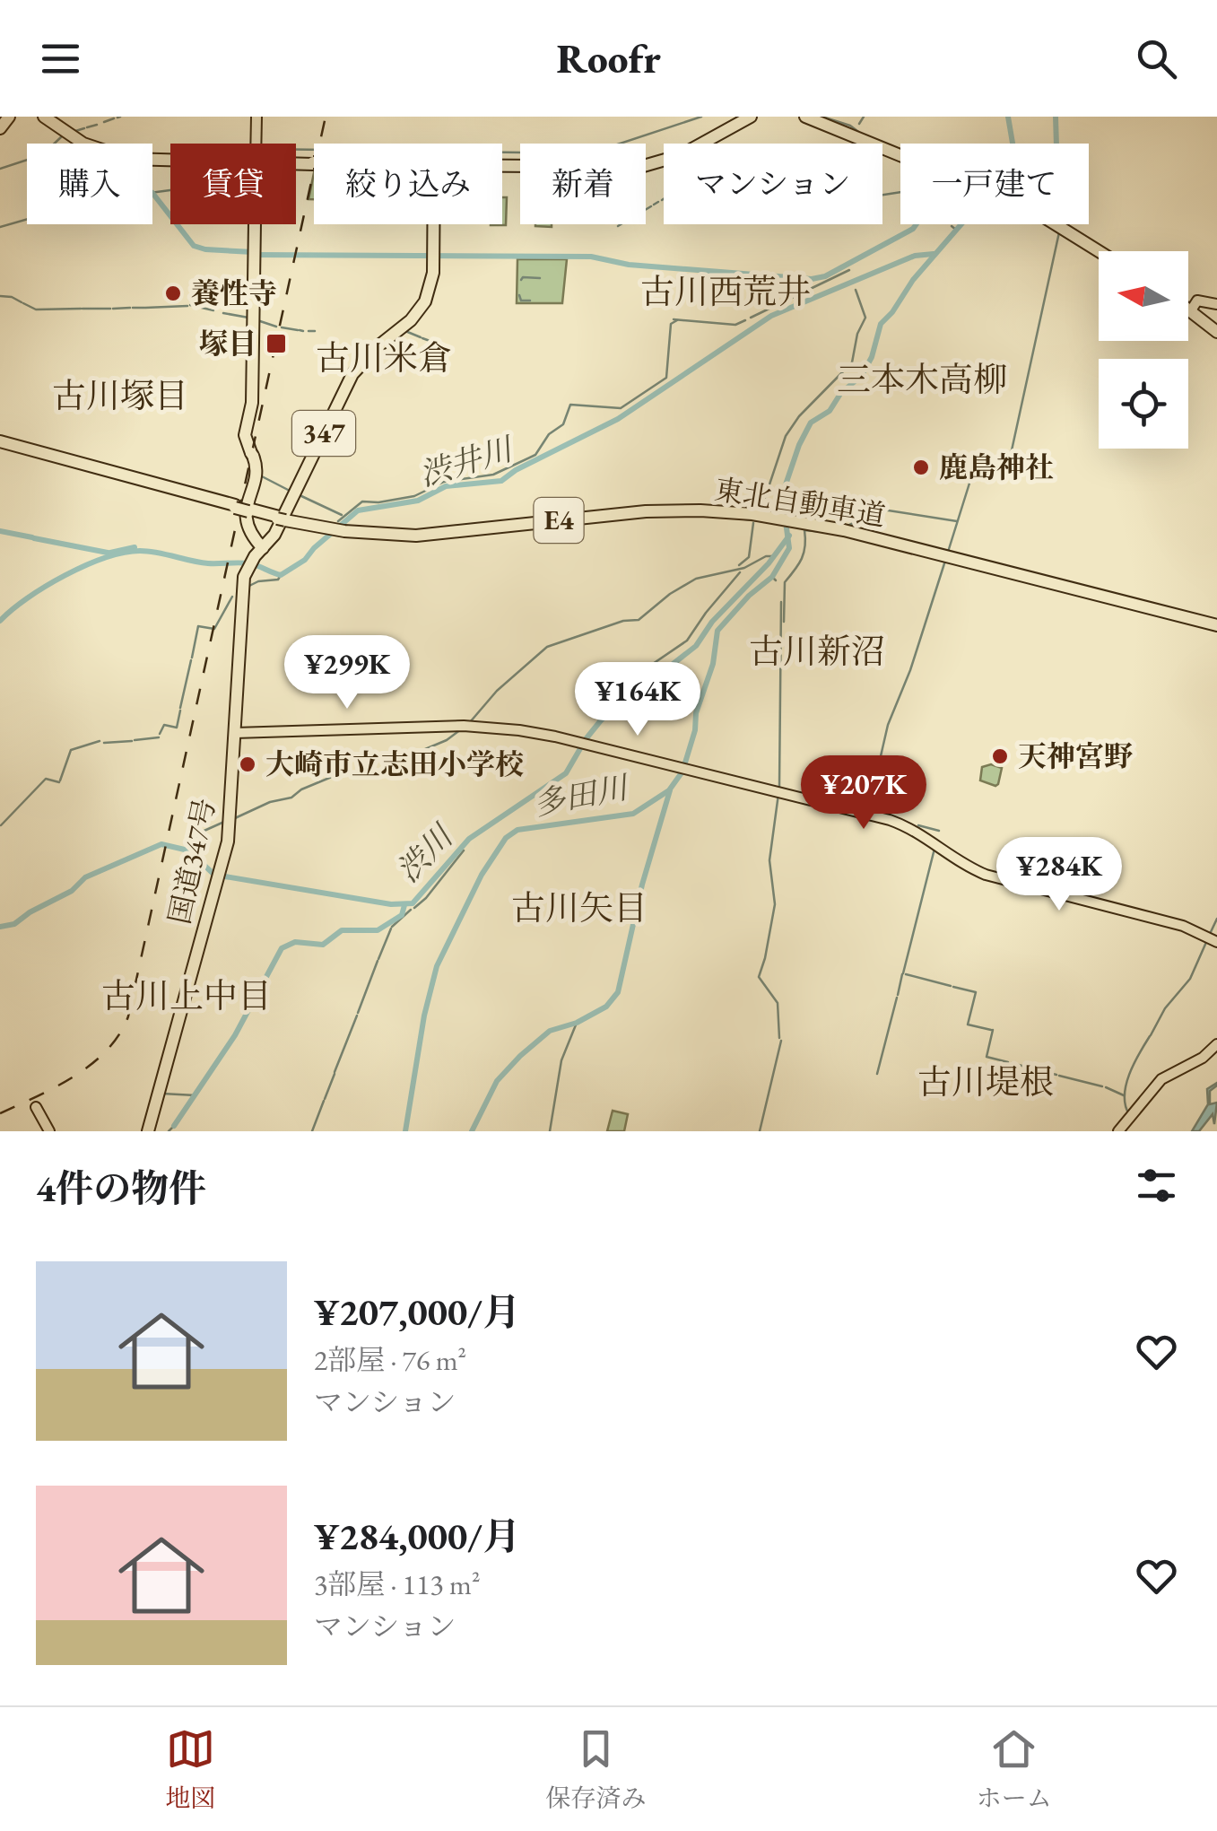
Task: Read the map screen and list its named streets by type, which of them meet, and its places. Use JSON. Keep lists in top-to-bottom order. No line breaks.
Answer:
{"streets":{"highway":["347","東北自動車道","E4","国道347号"]},"crossings":[["347","国道347号"]],"districts":["古川西荒井","古川米倉","三本木高柳","古川塚目","古川新沼","古川矢目","古川上中目","古川堤根"],"water":["渋井川","多田川","渋川"],"places":{"other":["養性寺","鹿島神社","天神宮野","大崎市立志田小学校"],"transit":["塚目"]},"north":"left","page":{"header":"Roofr","chip":["購入","賃貸","絞り込み","新着","マンション","一戸建て"],"price":["¥299K","¥164K","¥207K","¥284K"],"heading":"4件の物件","list":[{"name":"¥207,000/月","note":"2部屋 · 76 m² · マンション"},{"name":"¥284,000/月","note":"3部屋 · 113 m² · マンション"}],"tabs":["地図","保存済み","ホーム"]}}
